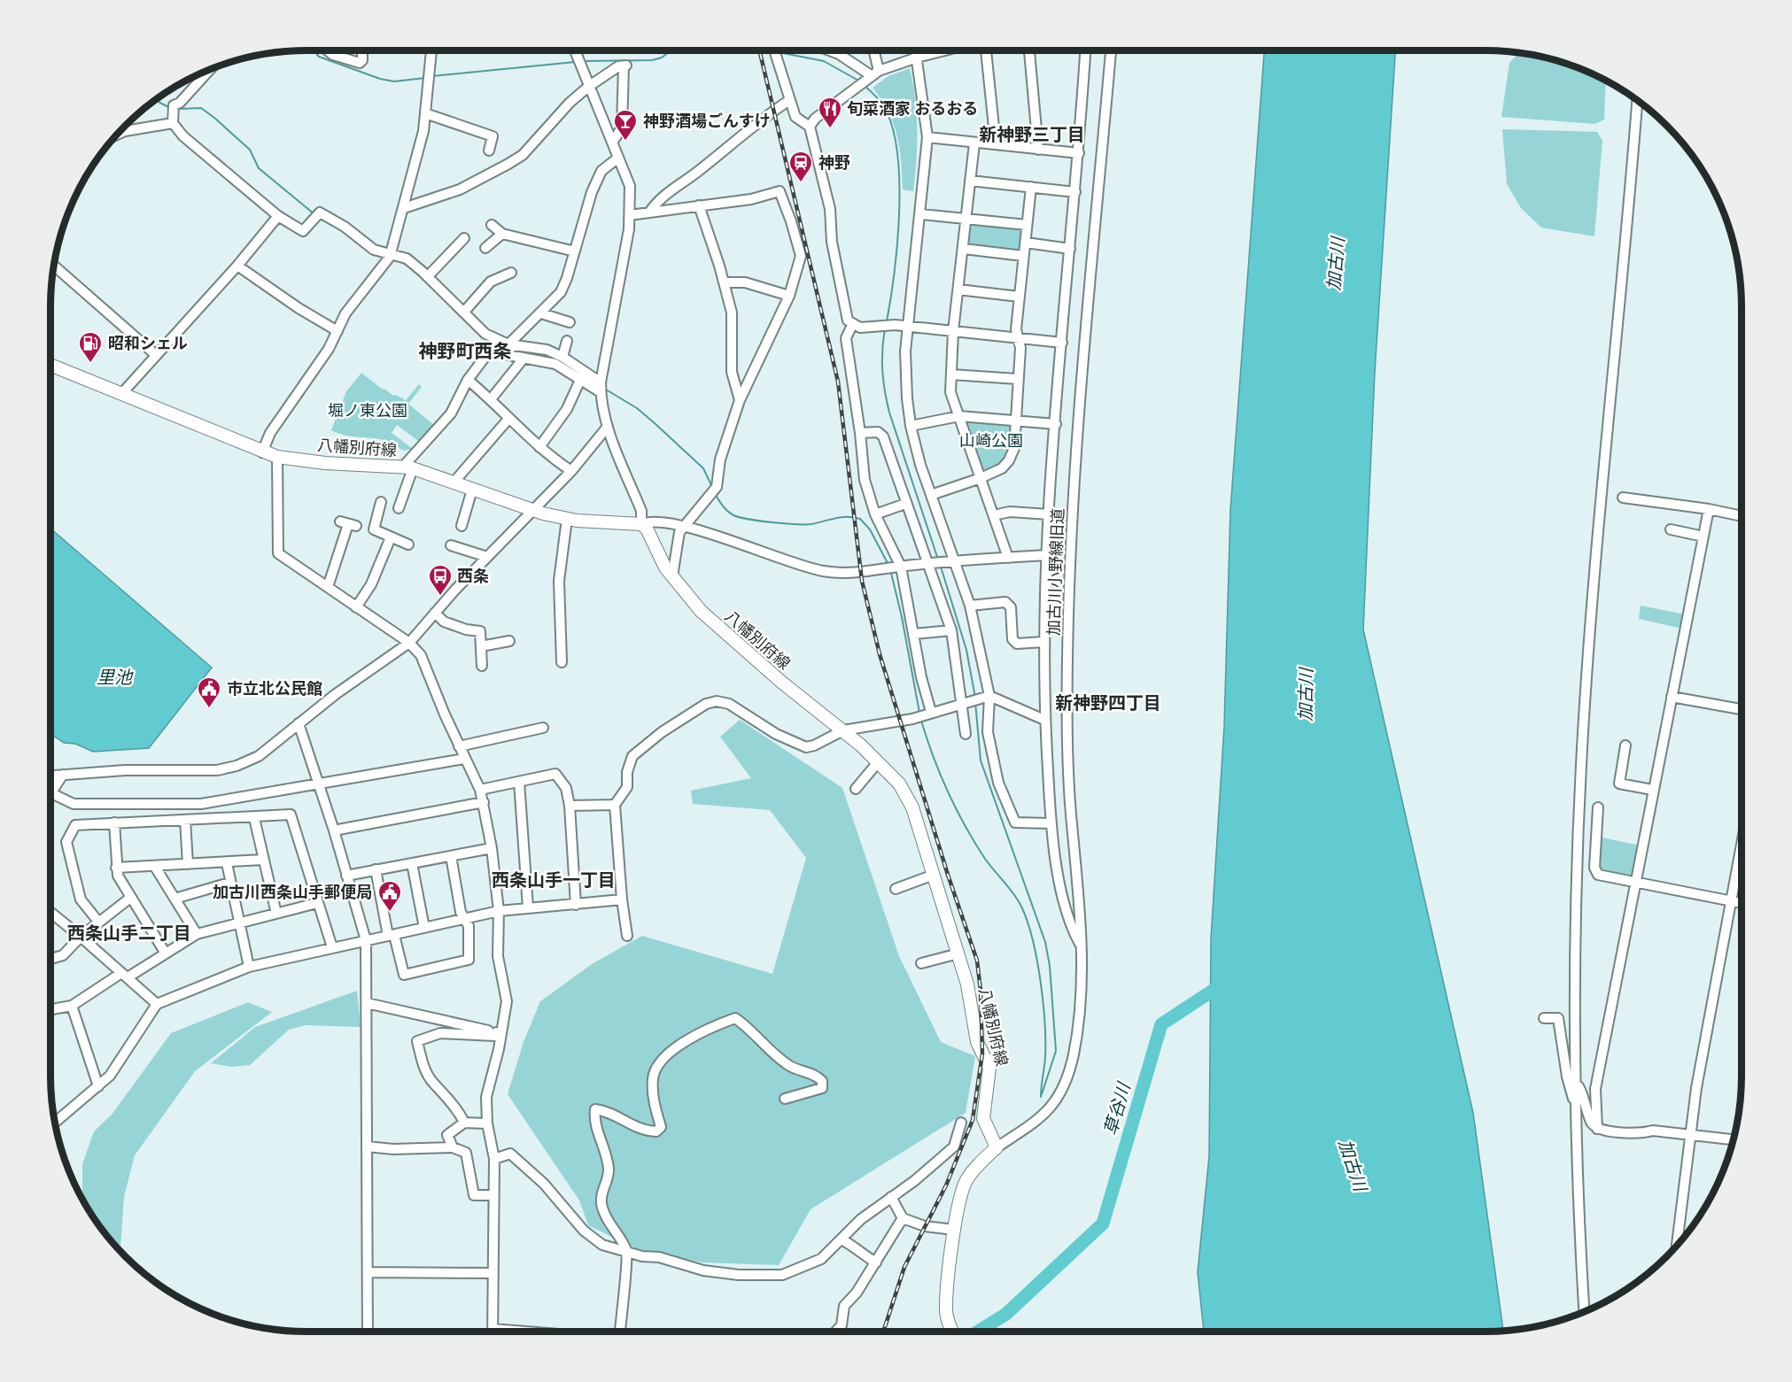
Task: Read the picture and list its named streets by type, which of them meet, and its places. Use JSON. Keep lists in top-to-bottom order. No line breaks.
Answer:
{"streets":{"main road":["八幡別府線"],"street":["加古川小野線旧道"]},"crossings":[["八幡別府線","加古川小野線旧道"]],"districts":["新神野三丁目","神野町西条","新神野四丁目","西条山手一丁目","西条山手二丁目"],"water":["加古川","里池","草谷川"],"parks":["堀ノ東公園","山崎公園"],"places":{"restaurant":["旬菜酒家 おるおる"],"bar":["神野酒場ごんすけ"],"station":["神野"],"fuel station":["昭和シェル"],"bus stop":["西条"],"public building":["市立北公民館","加古川西条山手郵便局"]}}
